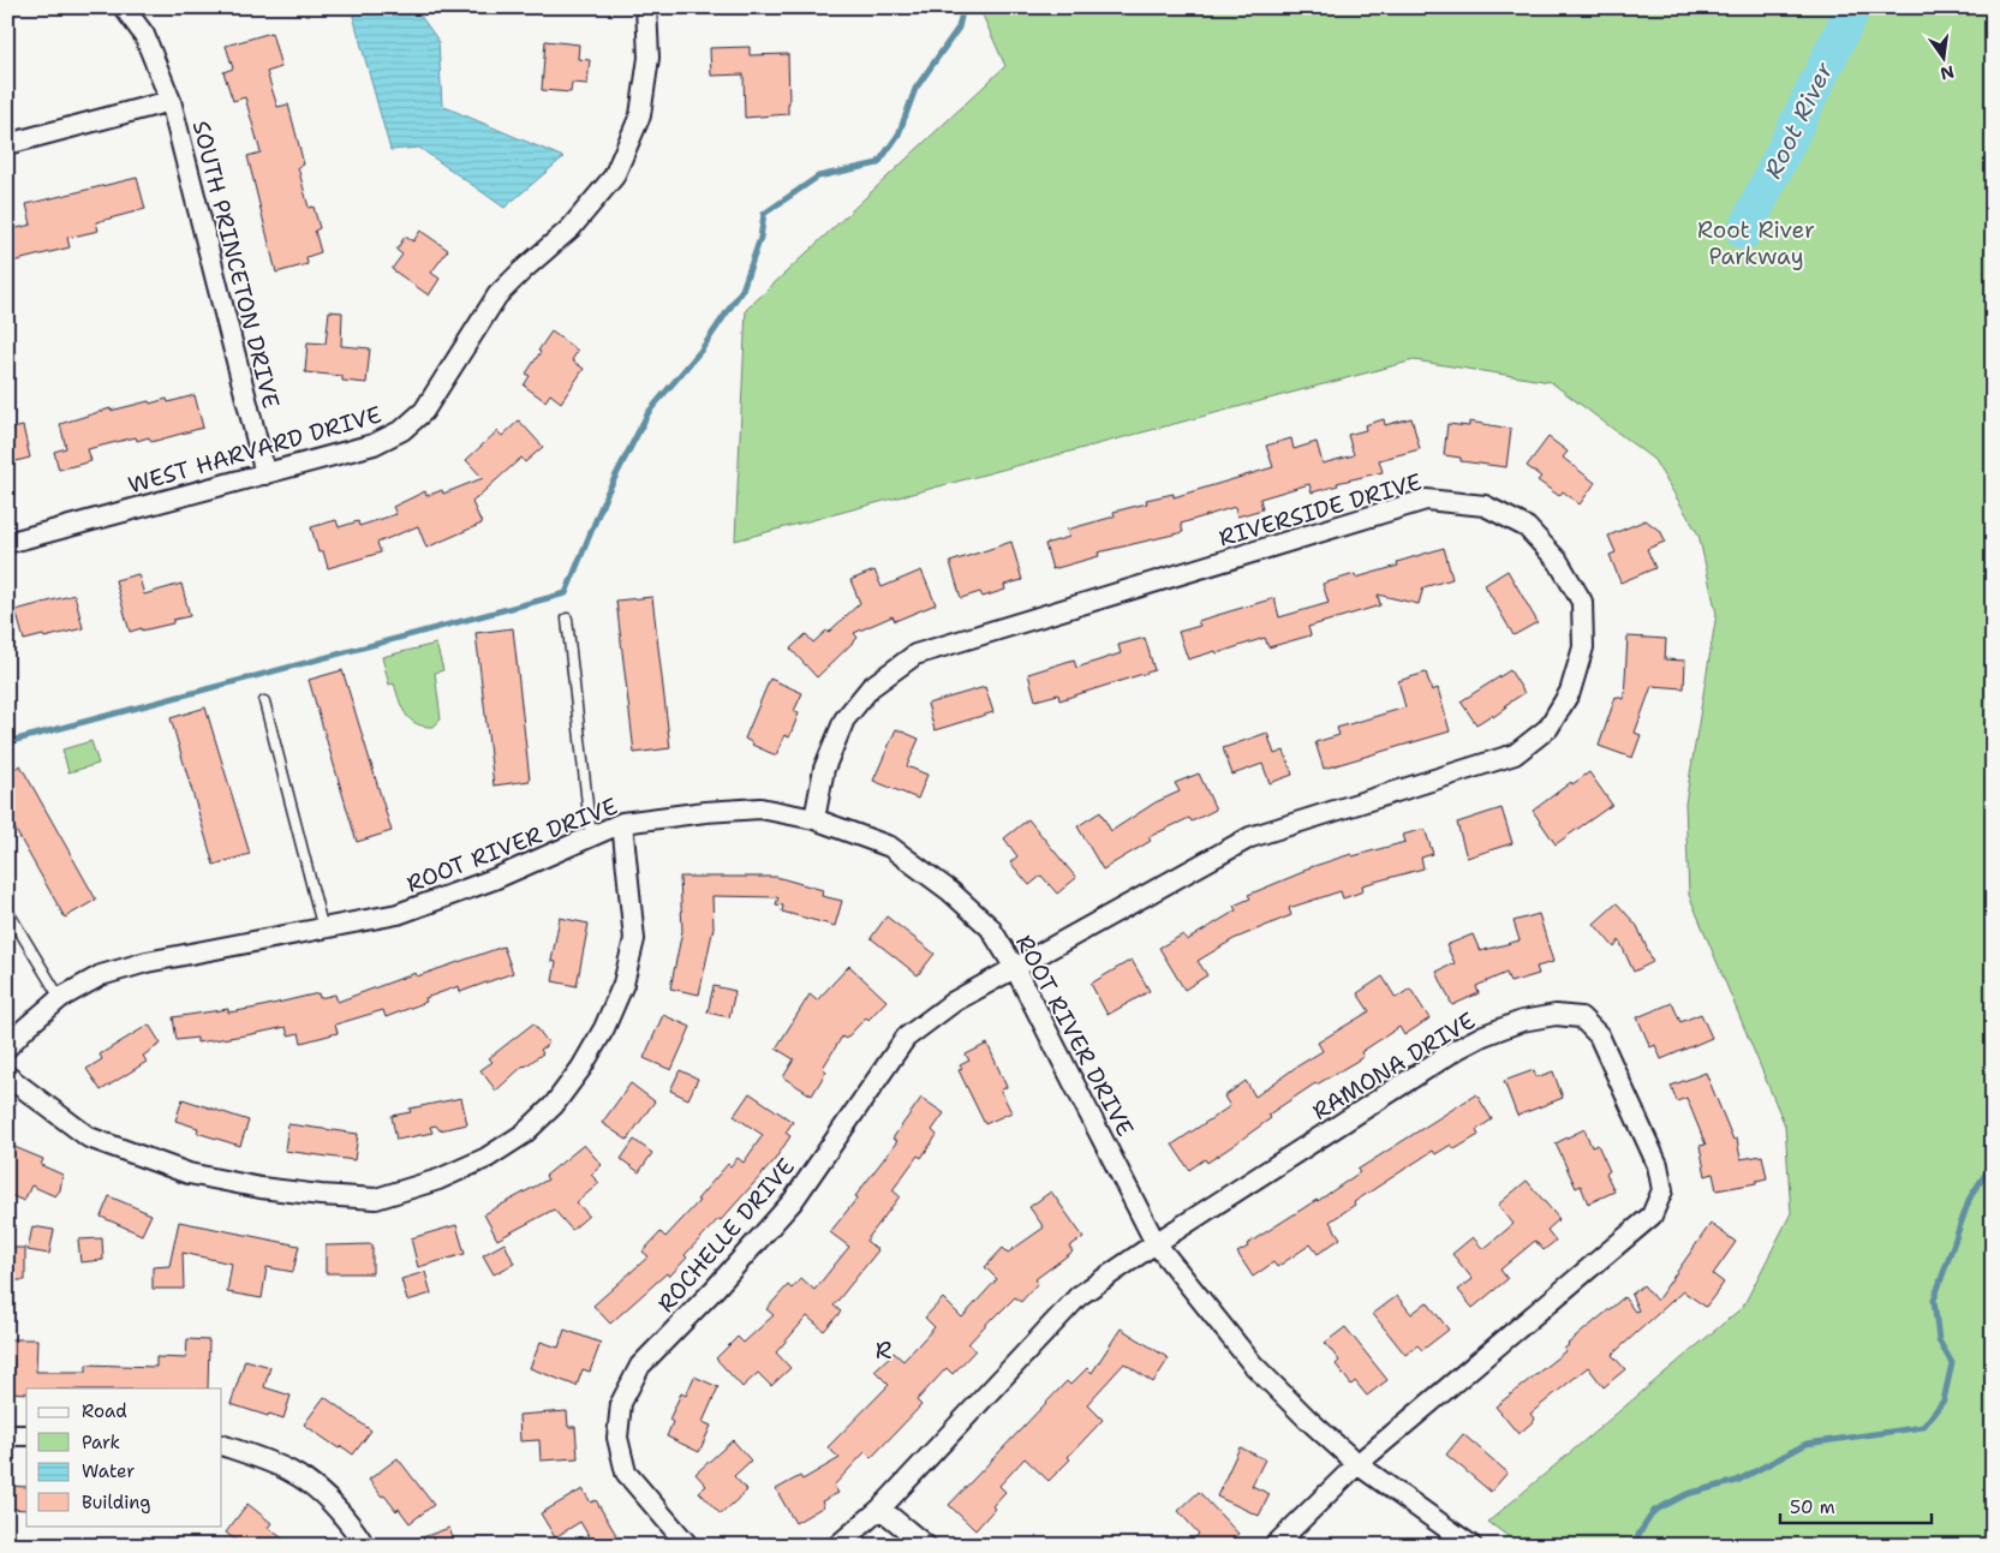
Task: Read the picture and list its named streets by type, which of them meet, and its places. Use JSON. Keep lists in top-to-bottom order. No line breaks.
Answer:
{"streets":{"street":["SOUTH PRINCETON DRIVE","WEST HARVARD DRIVE","RIVERSIDE DRIVE","ROOT RIVER DRIVE","RAMONA DRIVE","ROCHELLE DRIVE"]},"crossings":[["SOUTH PRINCETON DRIVE","WEST HARVARD DRIVE"],["RIVERSIDE DRIVE","ROOT RIVER DRIVE"],["RIVERSIDE DRIVE","ROCHELLE DRIVE"],["ROOT RIVER DRIVE","RAMONA DRIVE"],["ROOT RIVER DRIVE","ROCHELLE DRIVE"]],"districts":["R"],"water":["Root River"],"parks":["Root River Parkway"],"legend":["Road","Park","Water","Building"],"scale_bar":"50 m","north":"bottom"}
